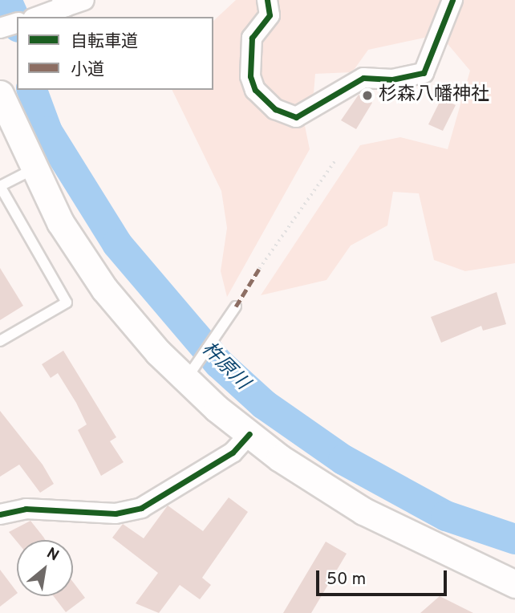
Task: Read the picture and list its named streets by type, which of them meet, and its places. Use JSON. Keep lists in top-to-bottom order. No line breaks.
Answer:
{"water":["杵原川"],"places":["杉森八幡神社"],"legend":["自転車道","小道"],"scale_bar":"50 m","north":"top right"}
